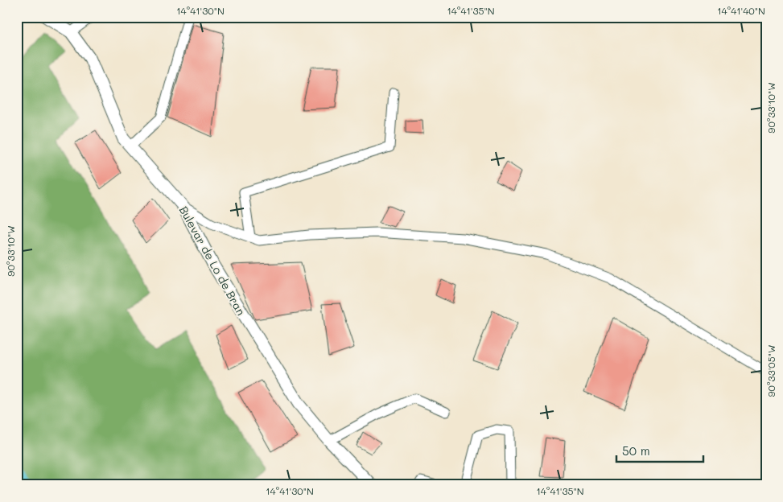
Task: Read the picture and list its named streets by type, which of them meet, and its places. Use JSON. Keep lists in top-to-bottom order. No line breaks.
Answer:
{"streets":{"street":["Bulevar de Lo de Bran"]},"scale_bar":"50 m","coordinates":["14°41'30\"N","14°41'35\"N","14°41'40\"N","90°33'10\"W","90°33'05\"W"]}
